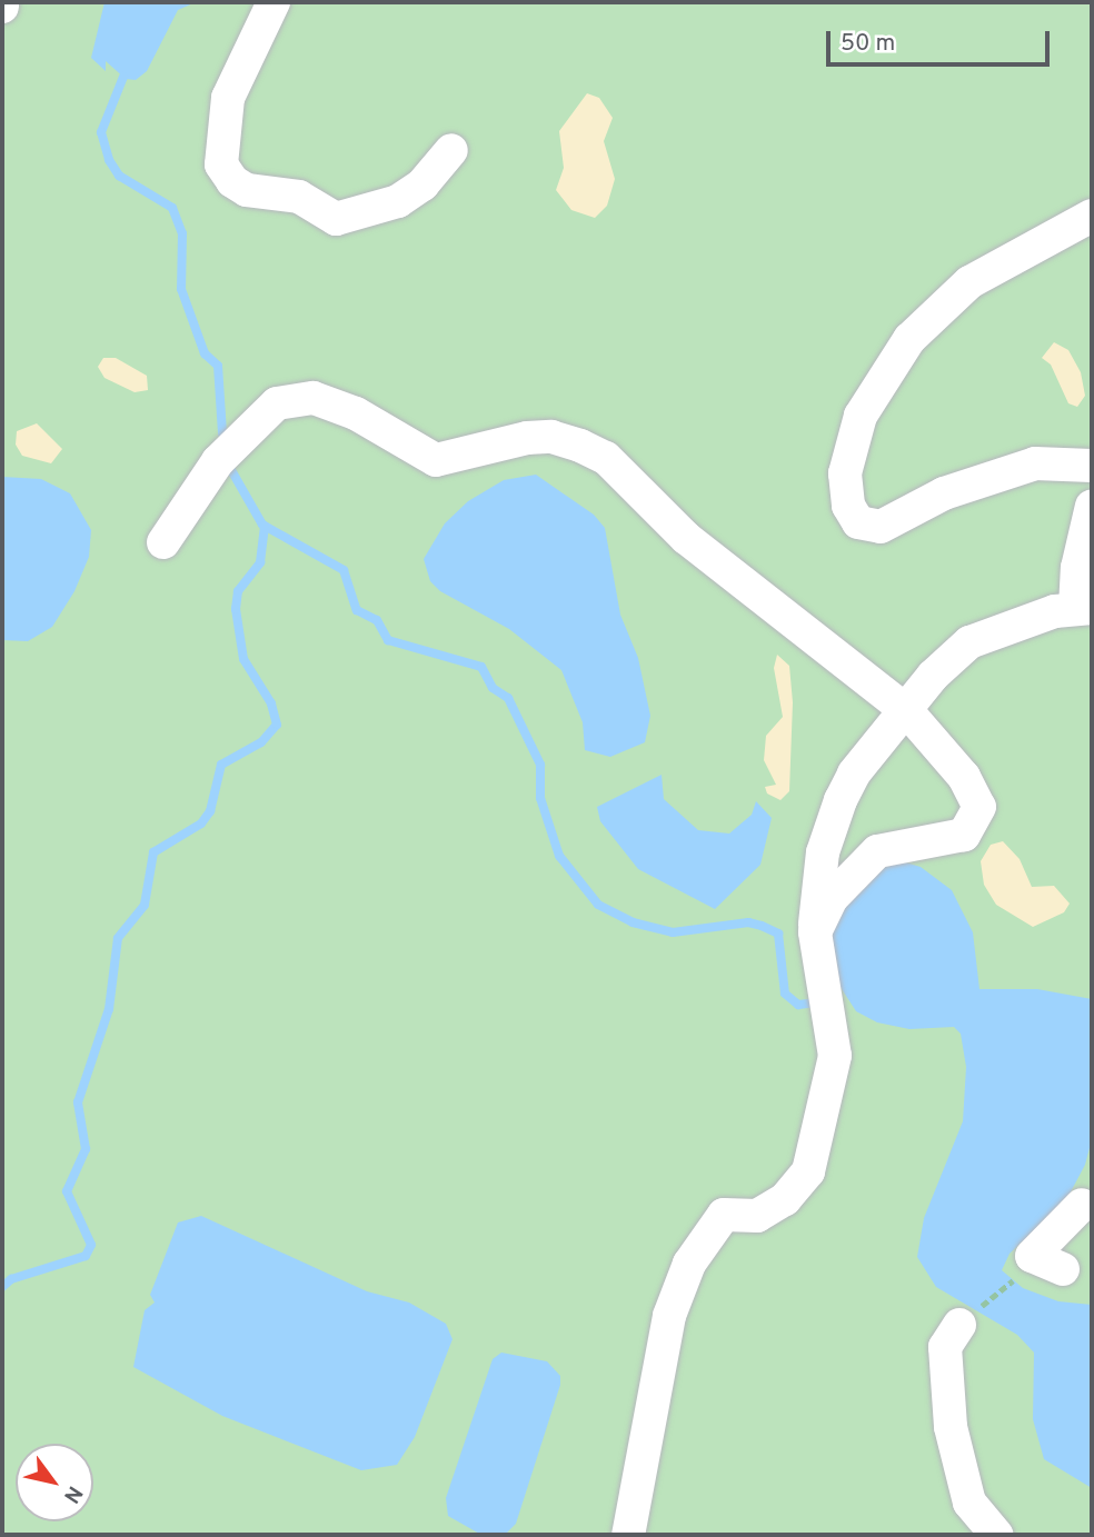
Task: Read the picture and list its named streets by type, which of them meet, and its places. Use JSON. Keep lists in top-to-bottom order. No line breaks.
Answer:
{"scale_bar":"50 m","north":"bottom right"}
